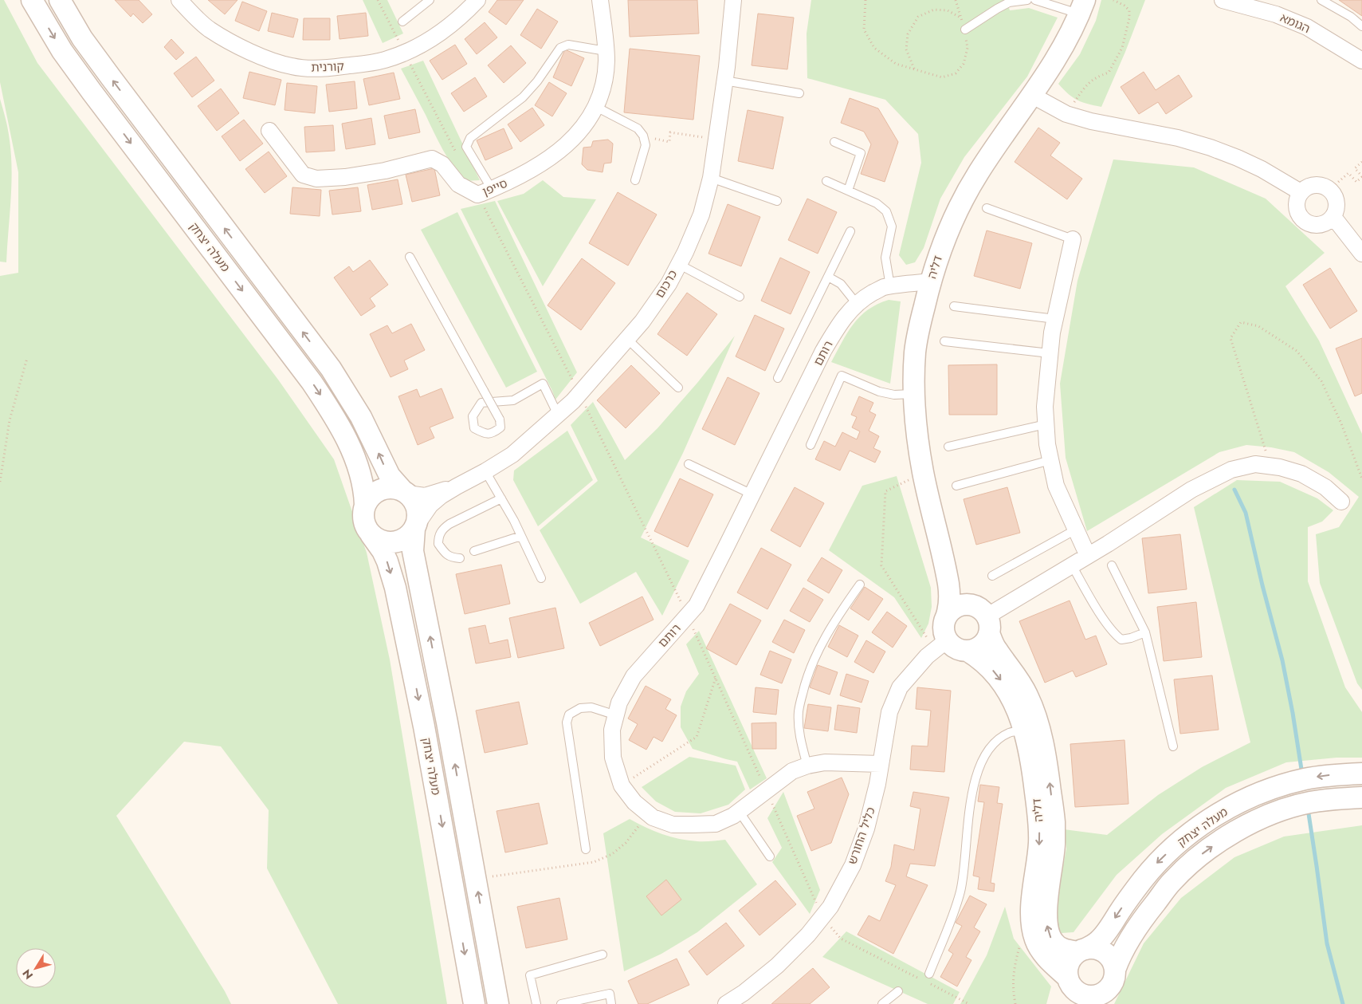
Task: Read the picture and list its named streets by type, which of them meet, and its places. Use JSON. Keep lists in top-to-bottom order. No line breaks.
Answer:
{"streets":{"street":["הגומא","קורנית","סייפן","מעלה יצחק","דליה","כרכום","רותם","כליל החורש"]},"crossings":[["מעלה יצחק","דליה"],["מעלה יצחק","כרכום"],["דליה","רותם"],["דליה","כליל החורש"],["רותם","כליל החורש"]],"north":"bottom left"}
